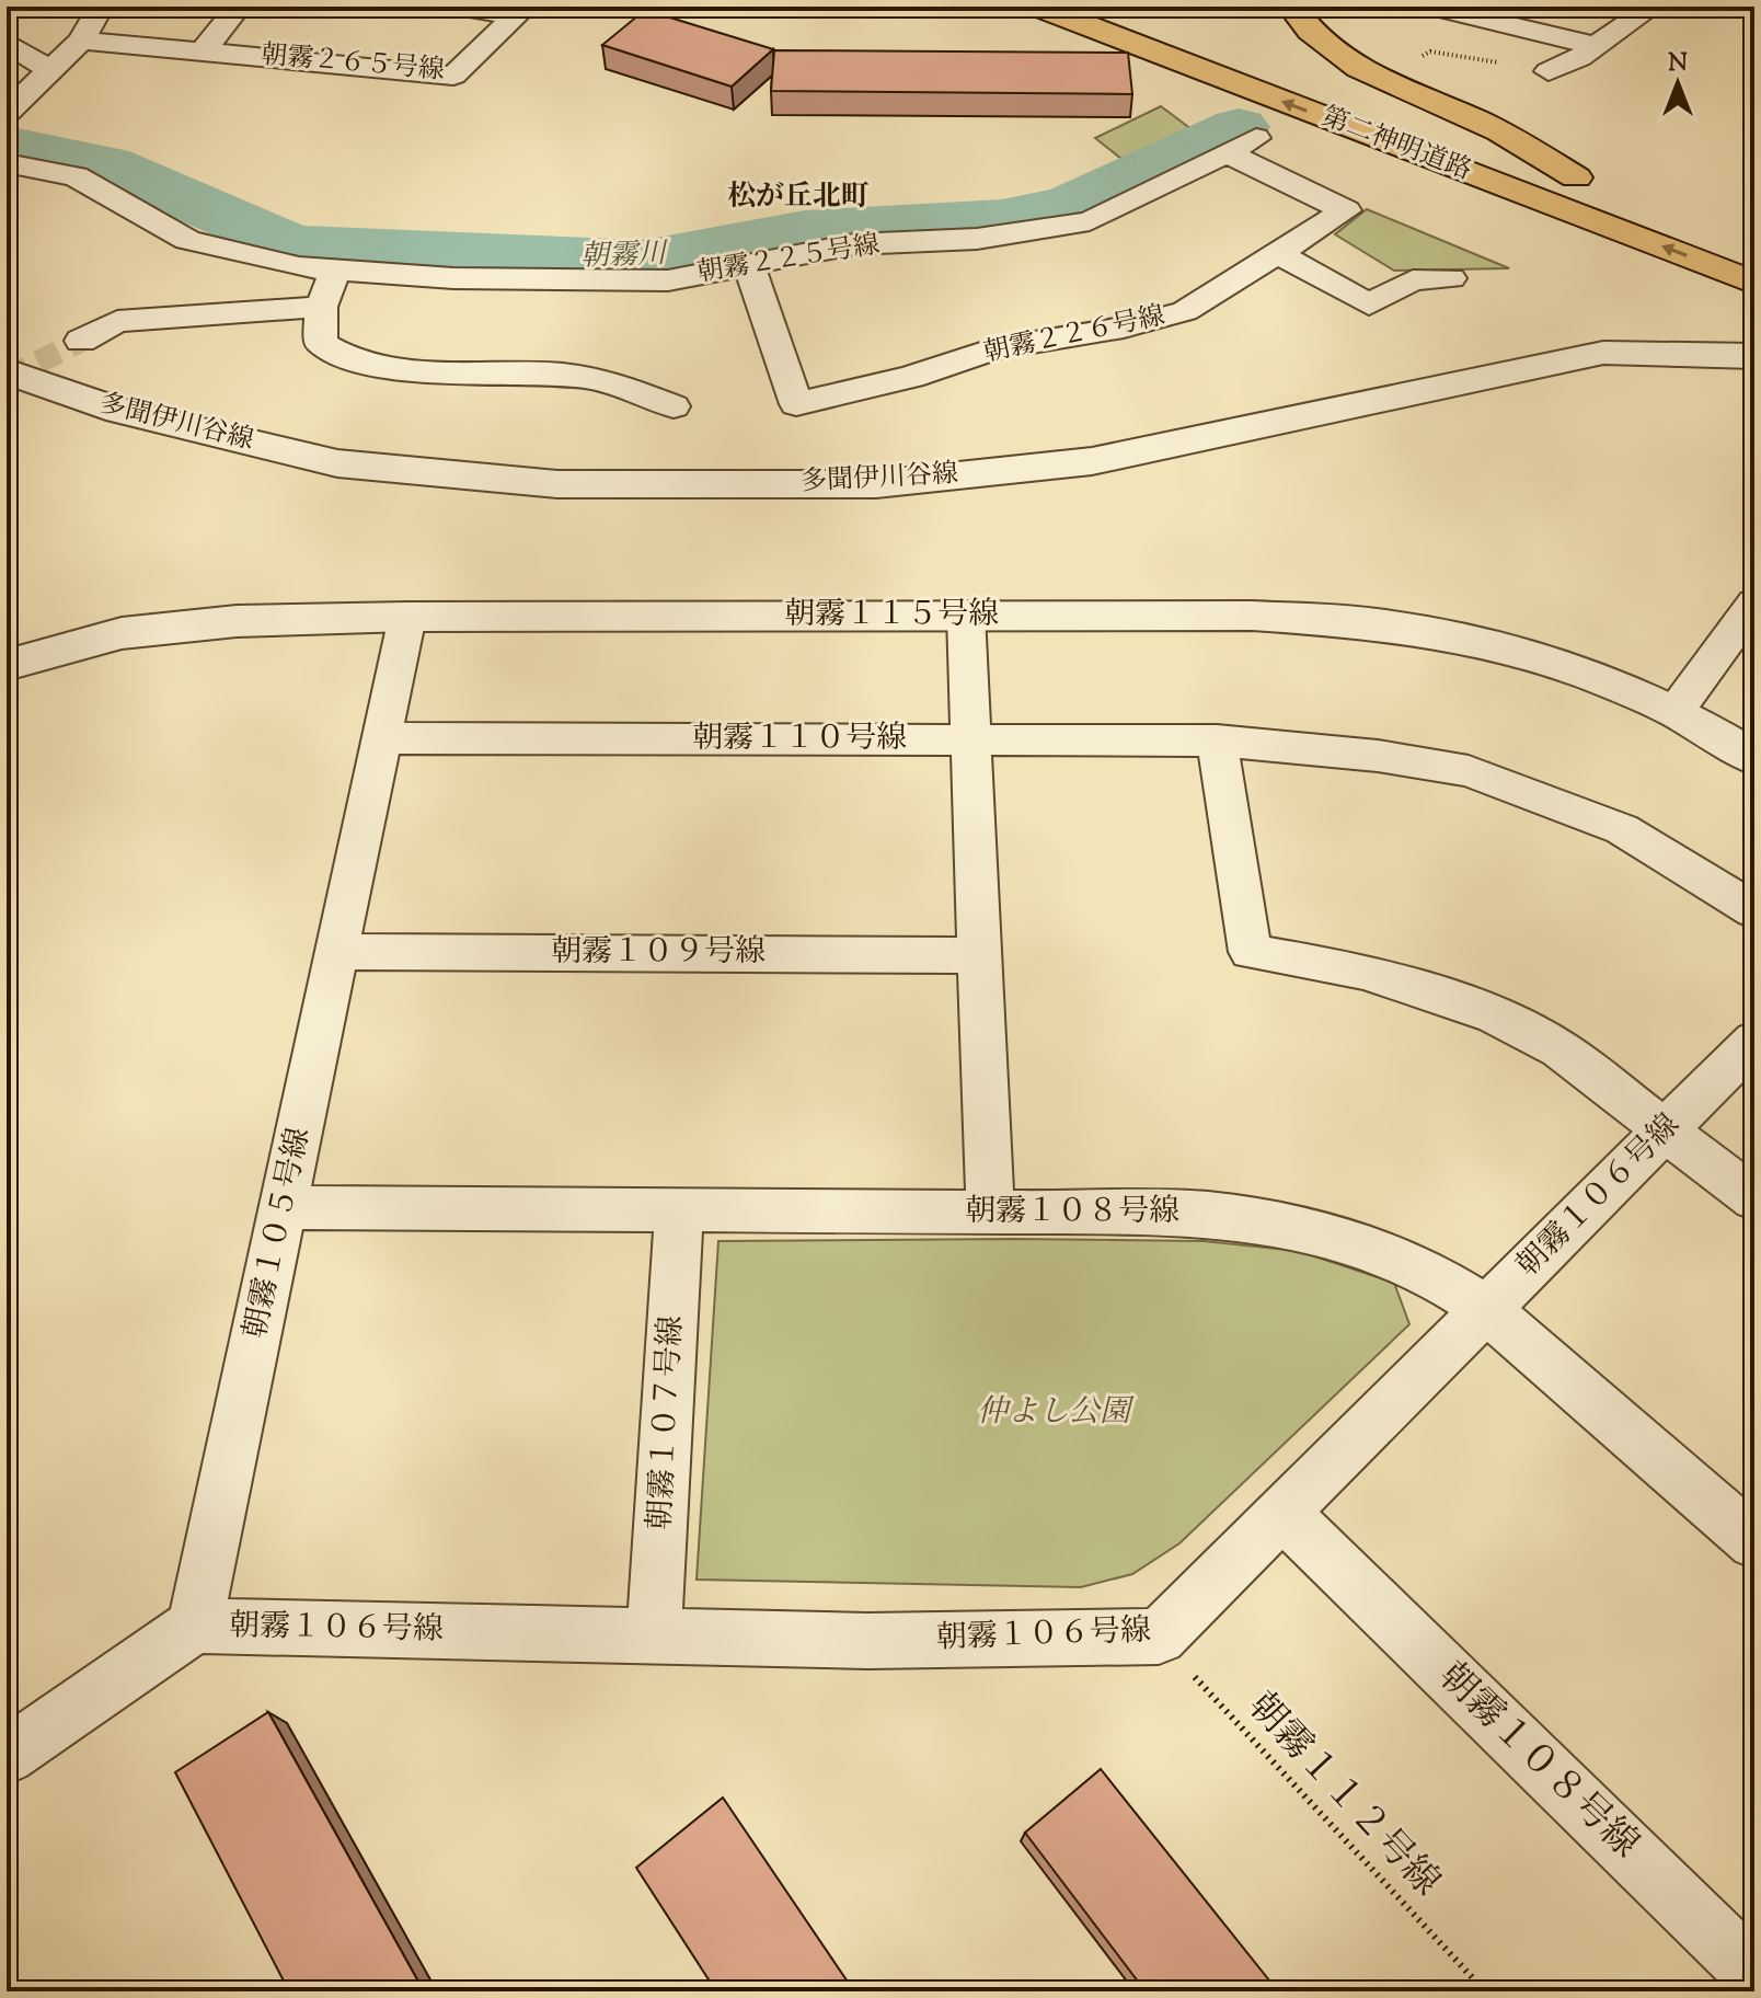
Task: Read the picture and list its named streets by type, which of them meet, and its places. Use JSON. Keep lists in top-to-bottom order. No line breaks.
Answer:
{"streets":{"highway":["第二神明道路"],"street":["朝霧２６５号線","朝霧２２５号線","朝霧２２６号線","多聞伊川谷線","朝霧１１５号線","朝霧１１０号線","朝霧１０９号線","朝霧１０６号線","朝霧１０８号線","朝霧１０５号線","朝霧１０７号線"],"path":["朝霧１１２号線"]},"crossings":[["朝霧２２５号線","朝霧２２６号線"],["朝霧１１５号線","朝霧１０５号線"],["朝霧１１０号線","朝霧１０５号線"],["朝霧１０９号線","朝霧１０５号線"],["朝霧１０６号線","朝霧１０８号線"],["朝霧１０６号線","朝霧１０５号線"],["朝霧１０６号線","朝霧１０７号線"],["朝霧１０６号線","朝霧１１２号線"],["朝霧１０８号線","朝霧１０５号線"],["朝霧１０８号線","朝霧１０７号線"]],"districts":["松が丘北町"],"water":["朝霧川"],"parks":["仲よし公園"],"north":"top"}
